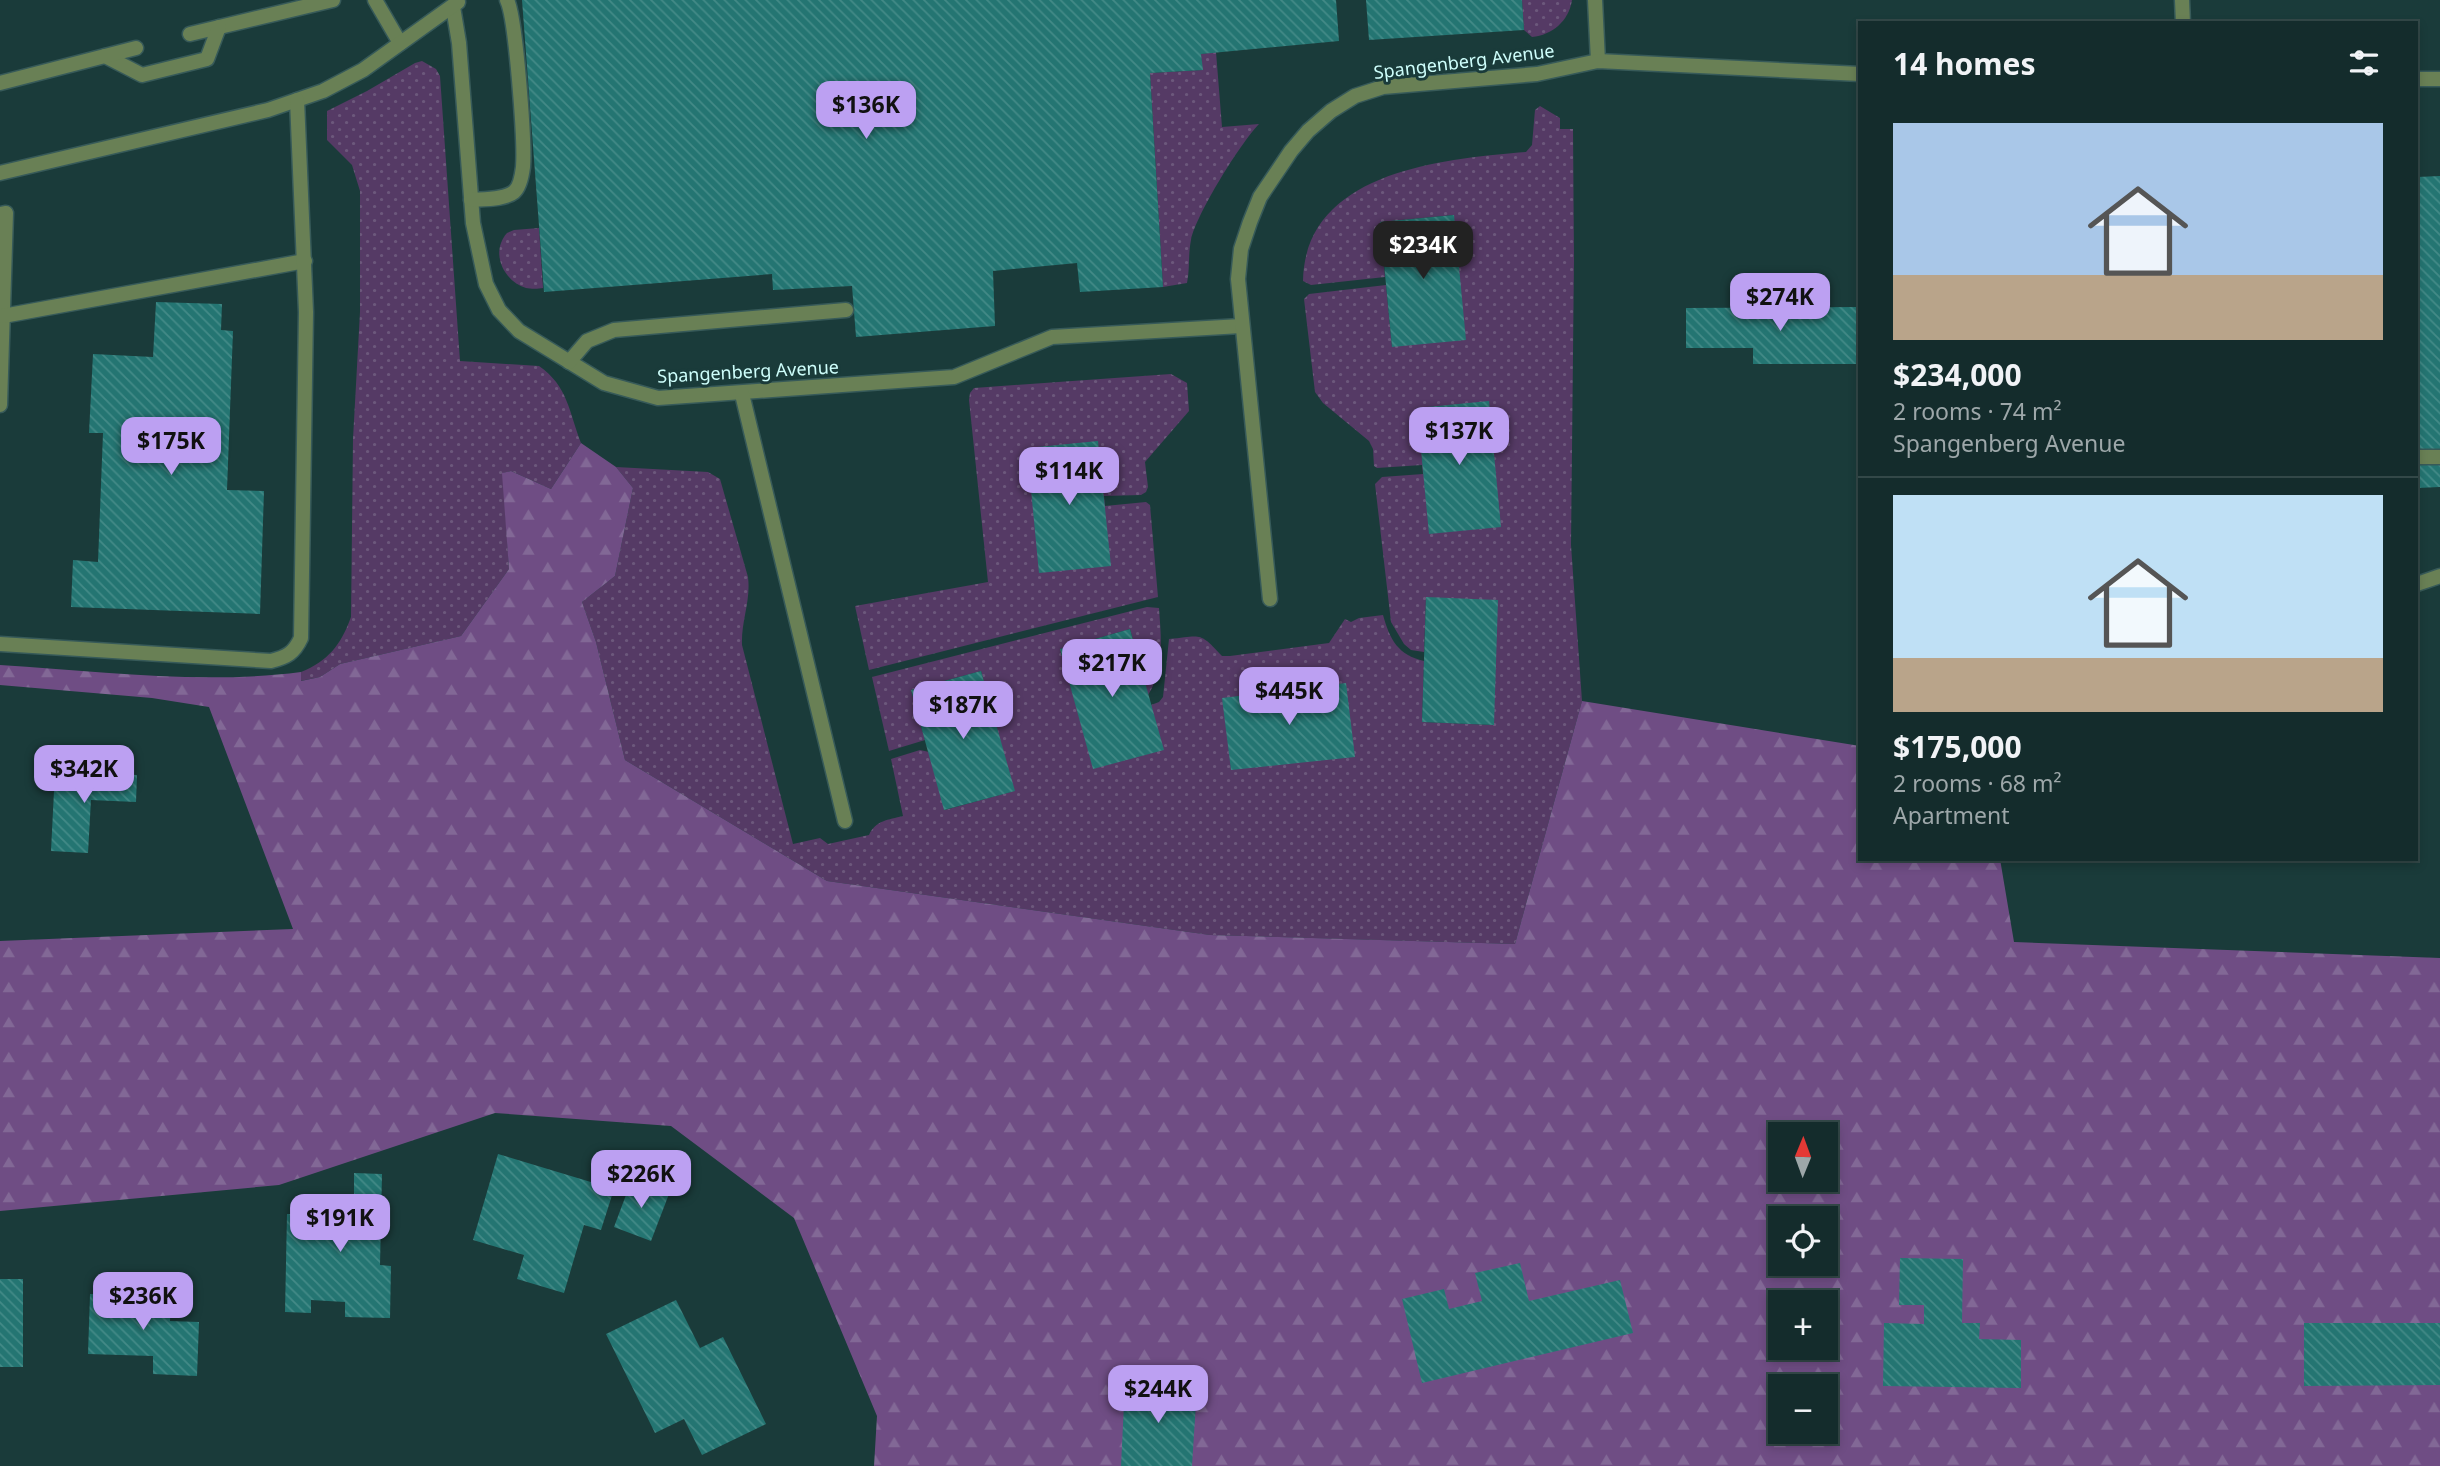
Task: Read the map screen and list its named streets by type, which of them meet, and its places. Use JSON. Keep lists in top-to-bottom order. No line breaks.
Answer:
{"streets":{"street":["Spangenberg Avenue"]},"north":"top","page":{"heading":"14 homes","price":["$136K","$234K","$274K","$137K","$175K","$114K","$217K","$445K","$187K","$342K","$226K","$191K","$236K","$244K"],"list":[{"name":"$234,000","note":"2 rooms · 74 m² · Spangenberg Avenue"},{"name":"$175,000","note":"2 rooms · 68 m² · Apartment"}],"map_buttons":["+","−"]}}
